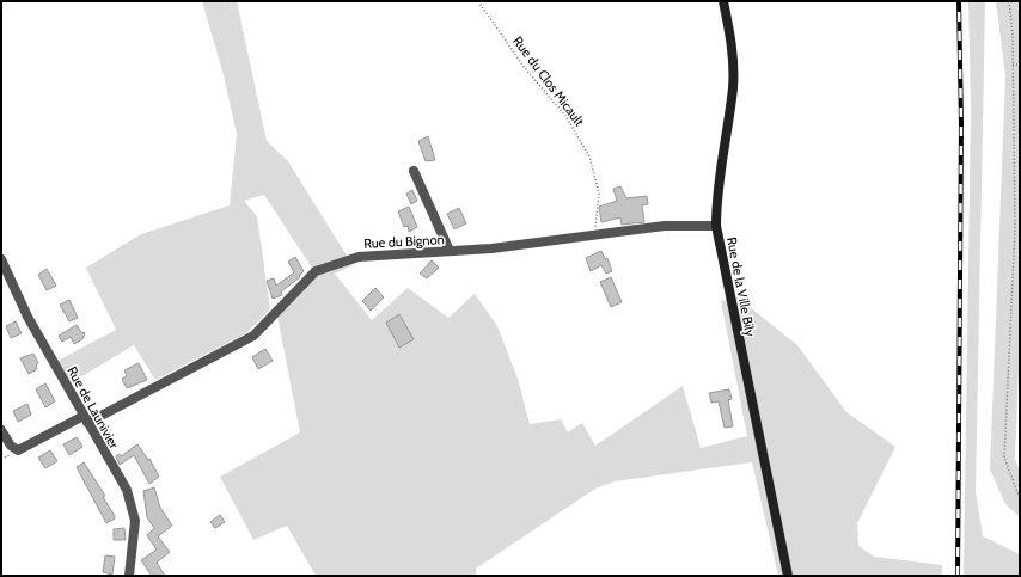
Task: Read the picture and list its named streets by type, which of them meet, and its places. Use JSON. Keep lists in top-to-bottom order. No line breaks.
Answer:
{"streets":{"street":["Rue du Bignon","Rue de la Ville Bily","Rue de Launivier"],"path":["Rue du Clos Micault"]},"crossings":[["Rue du Clos Micault","Rue du Bignon"],["Rue du Bignon","Rue de la Ville Bily"],["Rue du Bignon","Rue de Launivier"]]}
